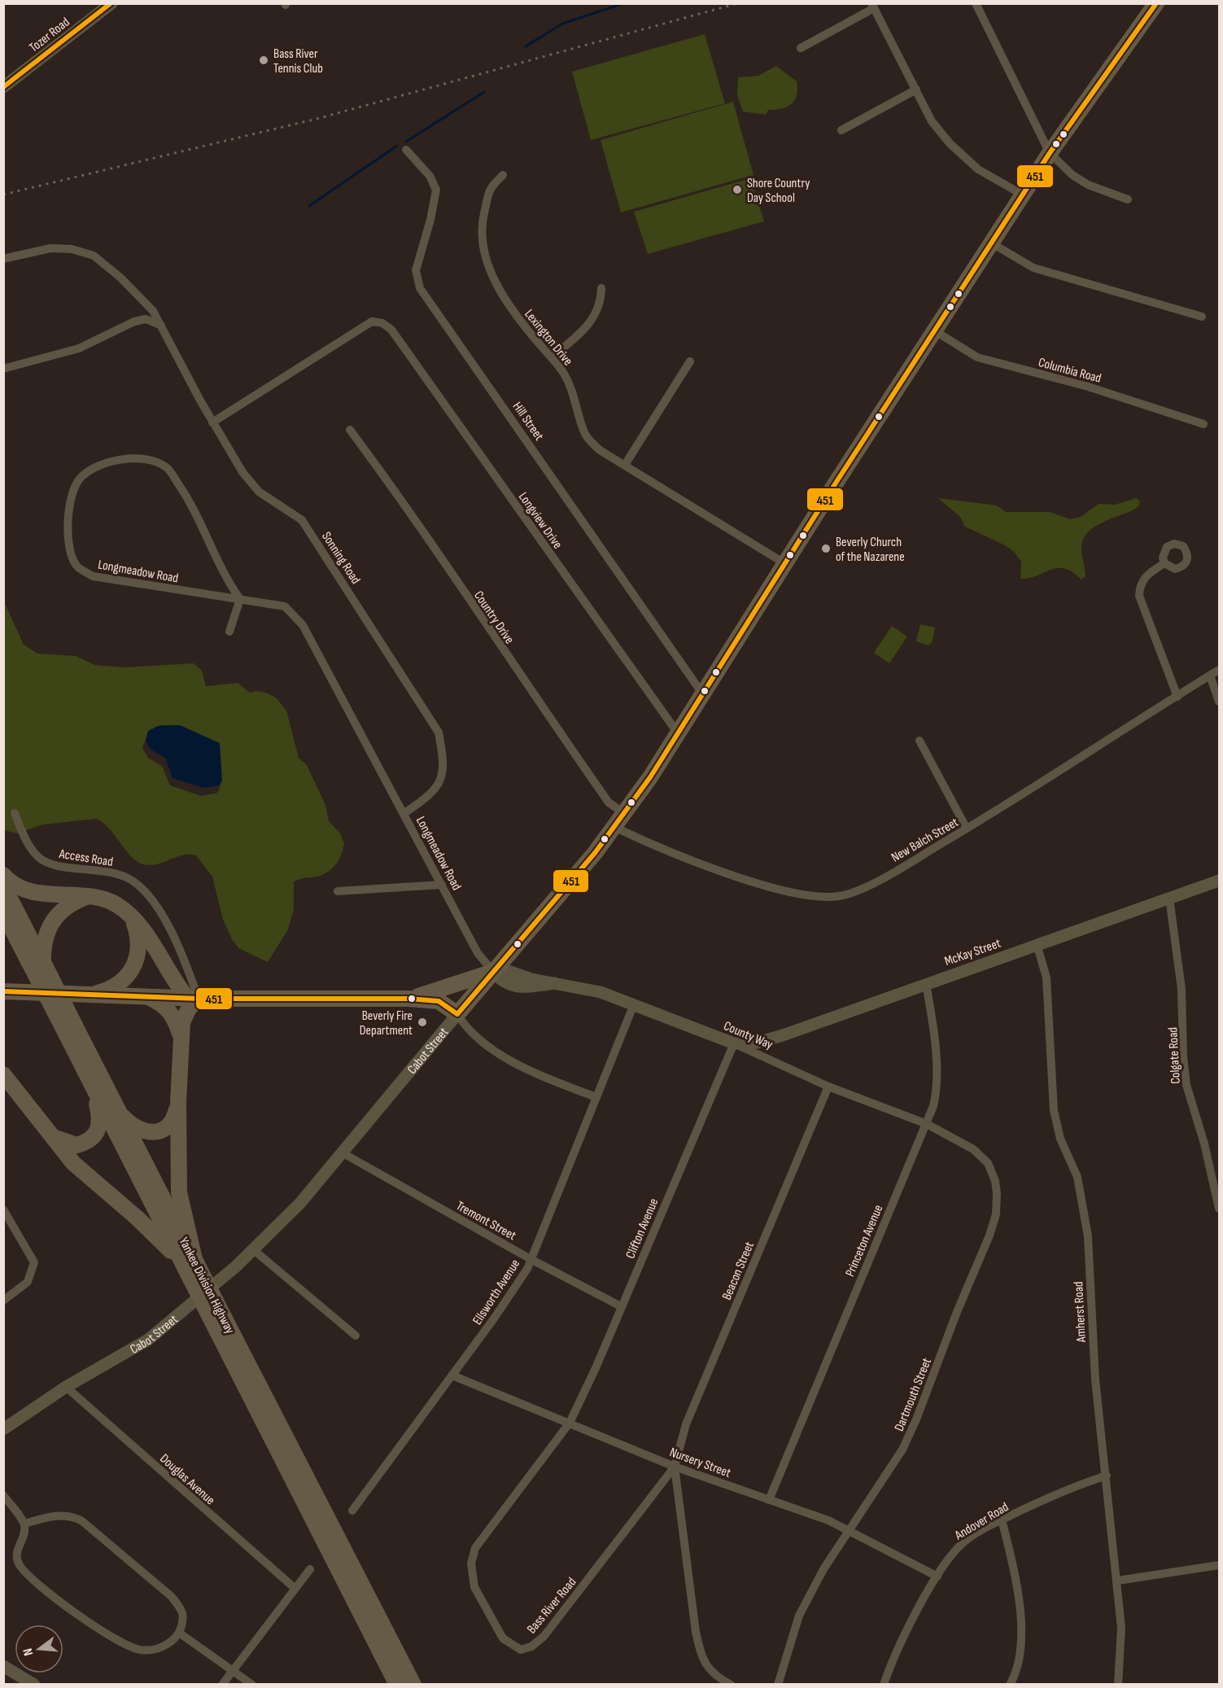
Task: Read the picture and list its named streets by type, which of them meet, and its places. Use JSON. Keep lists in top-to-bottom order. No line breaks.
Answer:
{"streets":{"highway":["Cabot Street","Yankee Division Highway"],"main road":["Tozer Road","McKay Street","County Way"],"street":["Lexington Drive","Columbia Road","Hill Street","Longview Drive","Sonning Road","Longmeadow Road","Country Drive","New Balch Street","Access Road","Colgate Road","Tremont Street","Clifton Avenue","Princeton Avenue","Beacon Street","Ellsworth Avenue","Amherst Road","Dartmouth Street","Nursery Street","Douglas Avenue","Andover Road","Bass River Road"]},"crossings":[["Lexington Drive","Cabot Street"],["Columbia Road","Cabot Street"],["Hill Street","Cabot Street"],["Longview Drive","Sonning Road"],["Longview Drive","Cabot Street"],["Sonning Road","Longmeadow Road"],["Longmeadow Road","County Way"],["Longmeadow Road","Cabot Street"],["Country Drive","Cabot Street"],["New Balch Street","Cabot Street"],["McKay Street","County Way"],["McKay Street","Colgate Road"],["McKay Street","Clifton Avenue"],["McKay Street","Princeton Avenue"],["McKay Street","Amherst Road"],["County Way","Cabot Street"],["County Way","Clifton Avenue"],["County Way","Princeton Avenue"],["County Way","Beacon Street"],["County Way","Ellsworth Avenue"],["County Way","Dartmouth Street"],["Cabot Street","Tremont Street"],["Cabot Street","Douglas Avenue"],["Tremont Street","Clifton Avenue"],["Tremont Street","Ellsworth Avenue"],["Clifton Avenue","Nursery Street"],["Clifton Avenue","Bass River Road"],["Princeton Avenue","Dartmouth Street"],["Princeton Avenue","Nursery Street"],["Beacon Street","Nursery Street"],["Beacon Street","Bass River Road"],["Ellsworth Avenue","Nursery Street"],["Amherst Road","Andover Road"],["Dartmouth Street","Nursery Street"],["Nursery Street","Andover Road"],["Nursery Street","Bass River Road"]],"places":["Bass River Tennis Club","Shore Country Day School","Beverly Church of the Nazarene","Beverly Fire Department"],"lines":["transit line 451"],"north":"left"}
